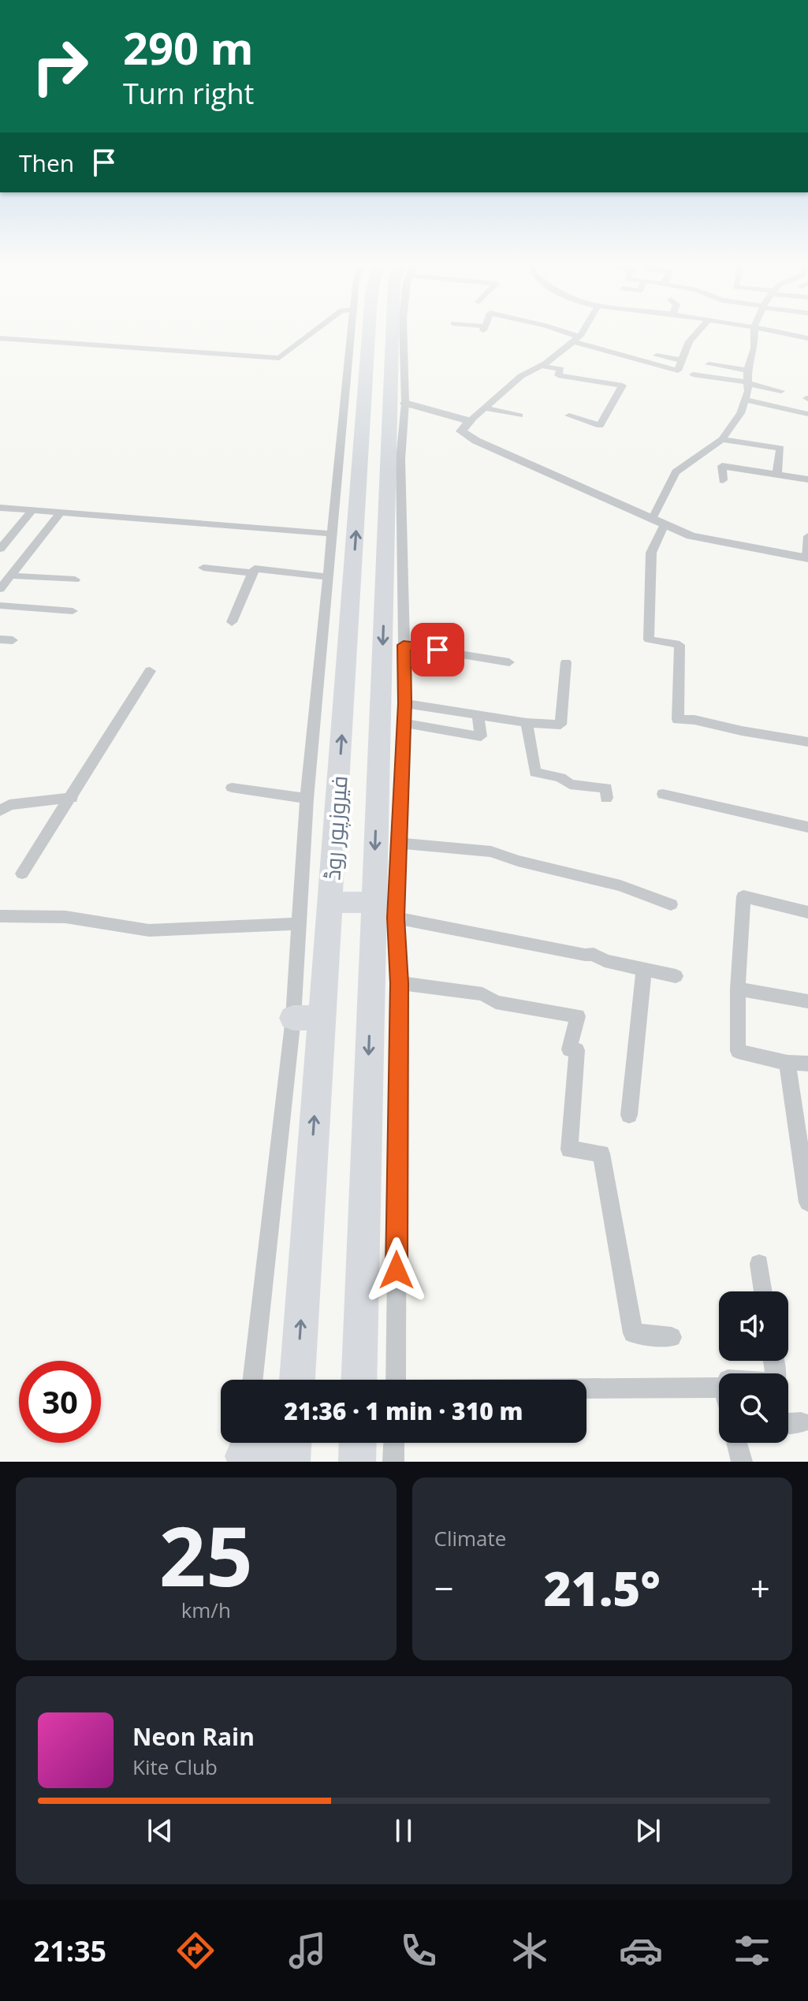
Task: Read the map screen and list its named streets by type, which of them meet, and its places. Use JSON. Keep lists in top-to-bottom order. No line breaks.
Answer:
{"streets":{"highway":["فیروزپور روڈ"]},"page":{"turn":["290 m","Turn right"],"then":"Then","limit":"30","trip":"21:36 · 1 min · 310 m","tile":[["25","km/h"],"Climate"],"heat":["−","21.5°","+"],"song":["Neon Rain","Kite Club"],"tabs":"21:35"}}
